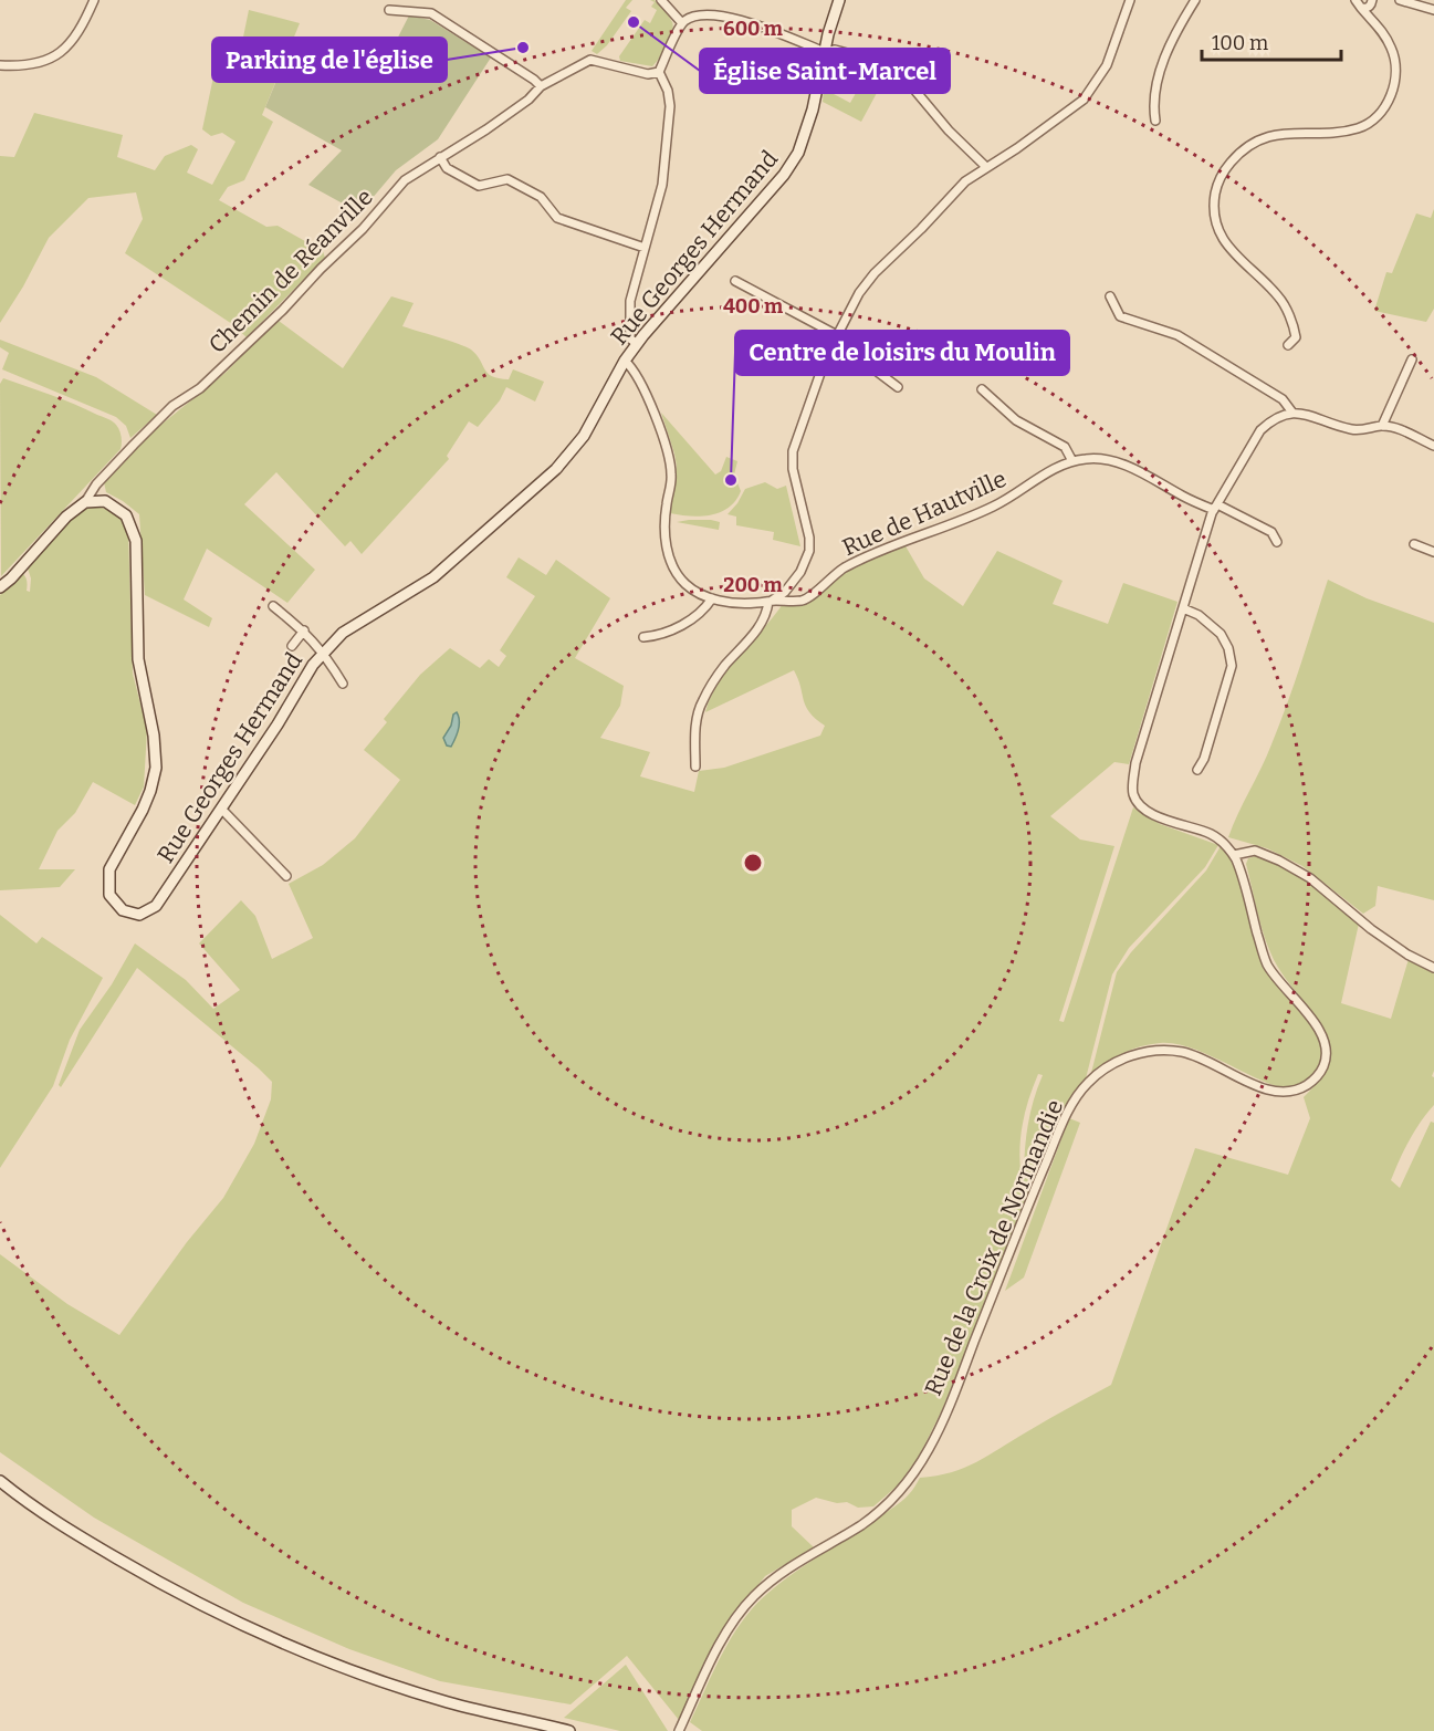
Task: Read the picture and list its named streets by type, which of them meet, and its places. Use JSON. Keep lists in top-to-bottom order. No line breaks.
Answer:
{"streets":{"street":["Rue Georges Hermand","Chemin de Réanville","Rue de Hautville","Rue de la Croix de Normandie"]},"crossings":[["Rue Georges Hermand","Chemin de Réanville"],["Rue Georges Hermand","Rue de Hautville"],["Rue de Hautville","Rue de la Croix de Normandie"]],"places":["Église Saint-Marcel","Parking de l'église","Centre de loisirs du Moulin"],"scale_bar":"100 m","rings":["600 m","400 m","200 m"]}
